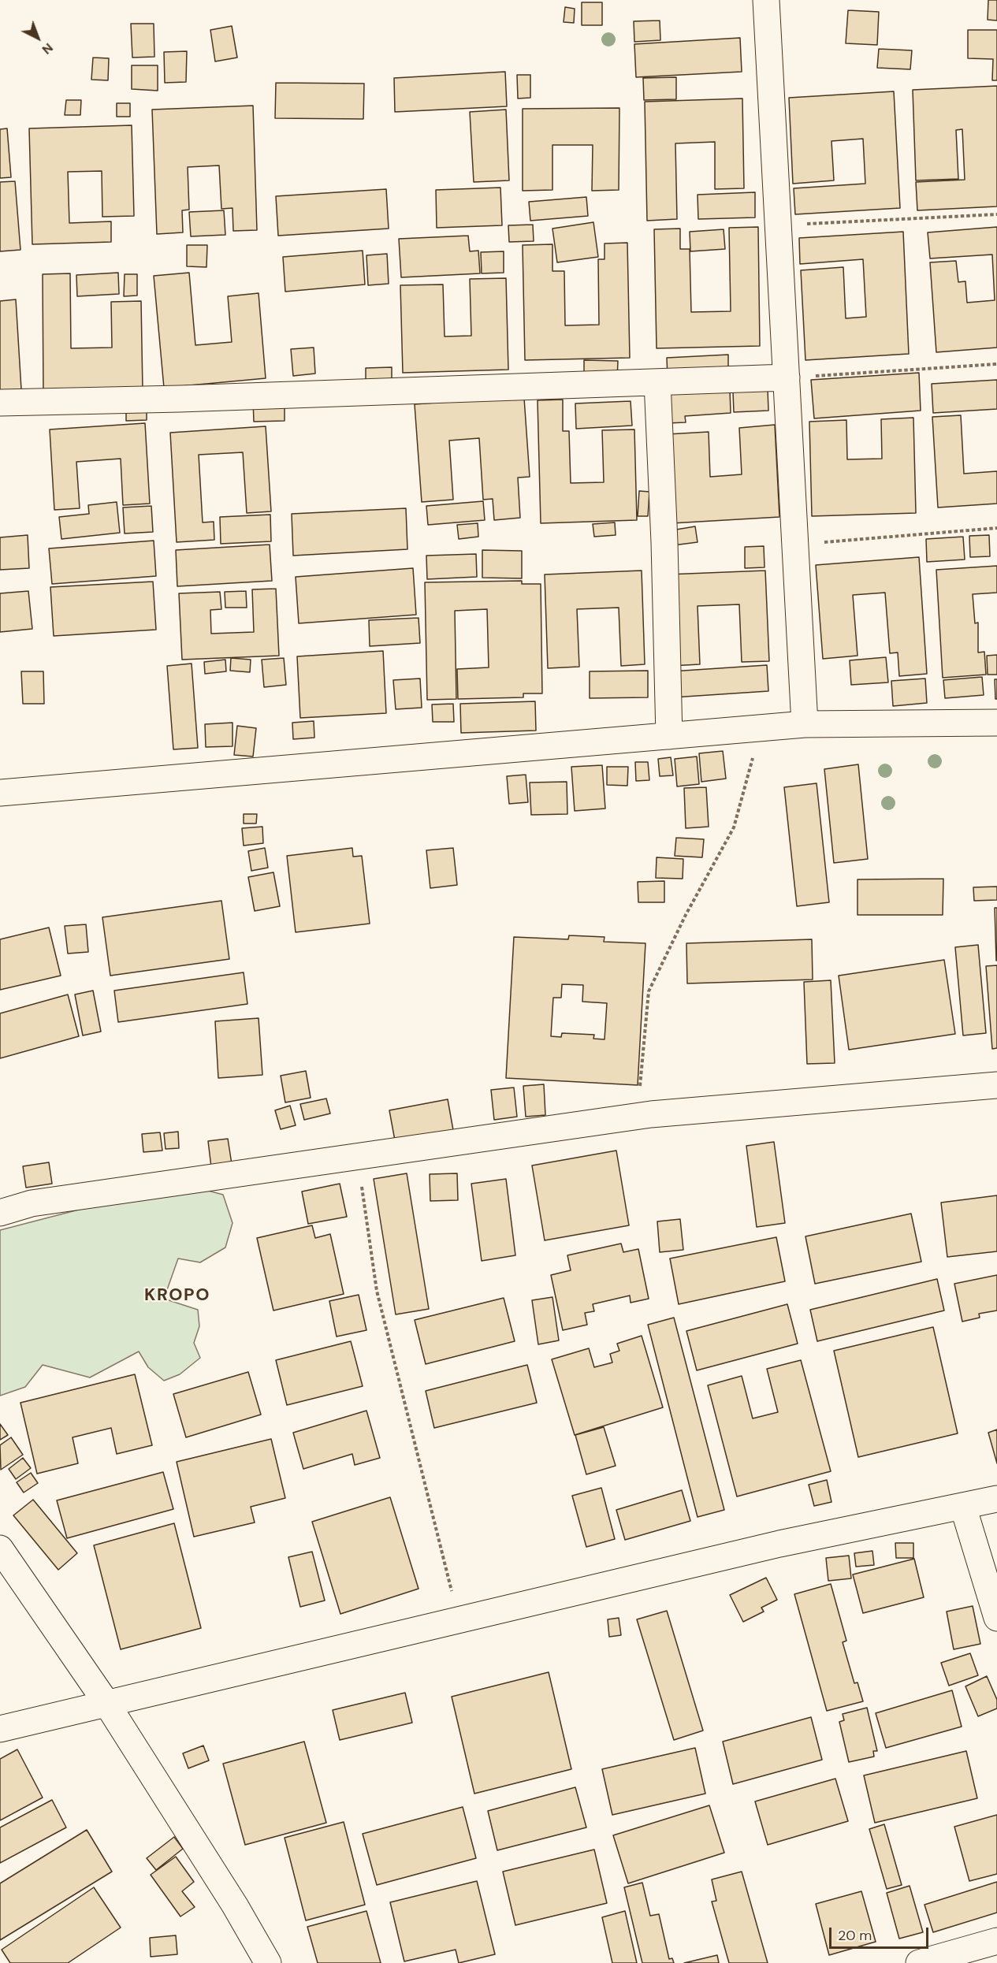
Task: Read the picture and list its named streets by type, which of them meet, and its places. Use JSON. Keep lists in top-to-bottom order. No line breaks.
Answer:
{"districts":["KROPO"],"scale_bar":"20 m","north":"bottom right"}
